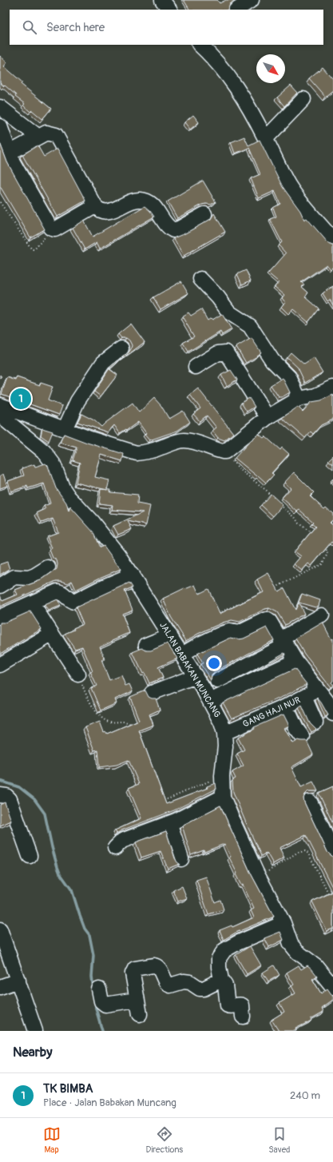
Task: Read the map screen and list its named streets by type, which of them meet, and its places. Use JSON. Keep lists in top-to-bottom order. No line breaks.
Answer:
{"streets":{"street":["JALAN BABAKAN MUNCANG","GANG HAJI NUR"]},"crossings":[["JALAN BABAKAN MUNCANG","GANG HAJI NUR"]],"north":"bottom right","page":{"search":"Search here","pins":"1","heading":"Nearby","list":[{"mark":"1","name":"TK BIMBA","note":"Place · Jalan Babakan Muncang","value":"240 m"}],"nav":["Map","Directions","Saved"]}}
